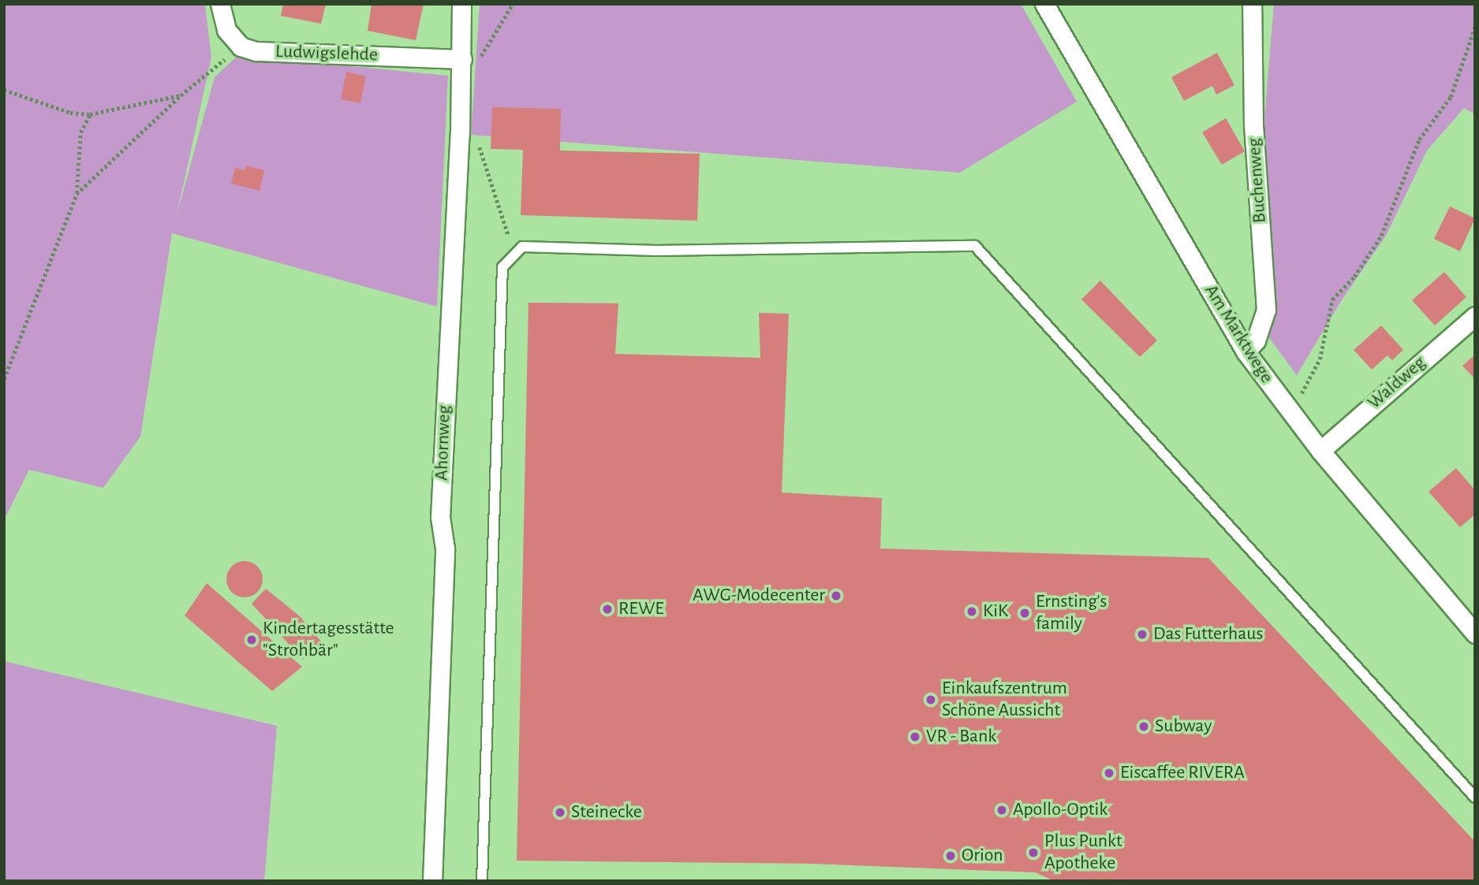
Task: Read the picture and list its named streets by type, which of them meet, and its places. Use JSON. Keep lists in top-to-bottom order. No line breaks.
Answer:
{"streets":{"street":["Ludwigslehde","Buchenweg","Am Marktwege","Waldweg","Ahornweg"]},"crossings":[["Ludwigslehde","Ahornweg"],["Buchenweg","Am Marktwege"],["Am Marktwege","Waldweg"]],"places":["AWG-Modecenter","REWE","KiK","Ernsting's family","Das Futterhaus","Kindertagesstätte \"Strohbär\"","Einkaufszentrum Schöne Aussicht","Subway","VR - Bank","Eiscaffee RIVERA","Apollo-Optik","Steinecke","Plus Punkt Apotheke","Orion"]}
